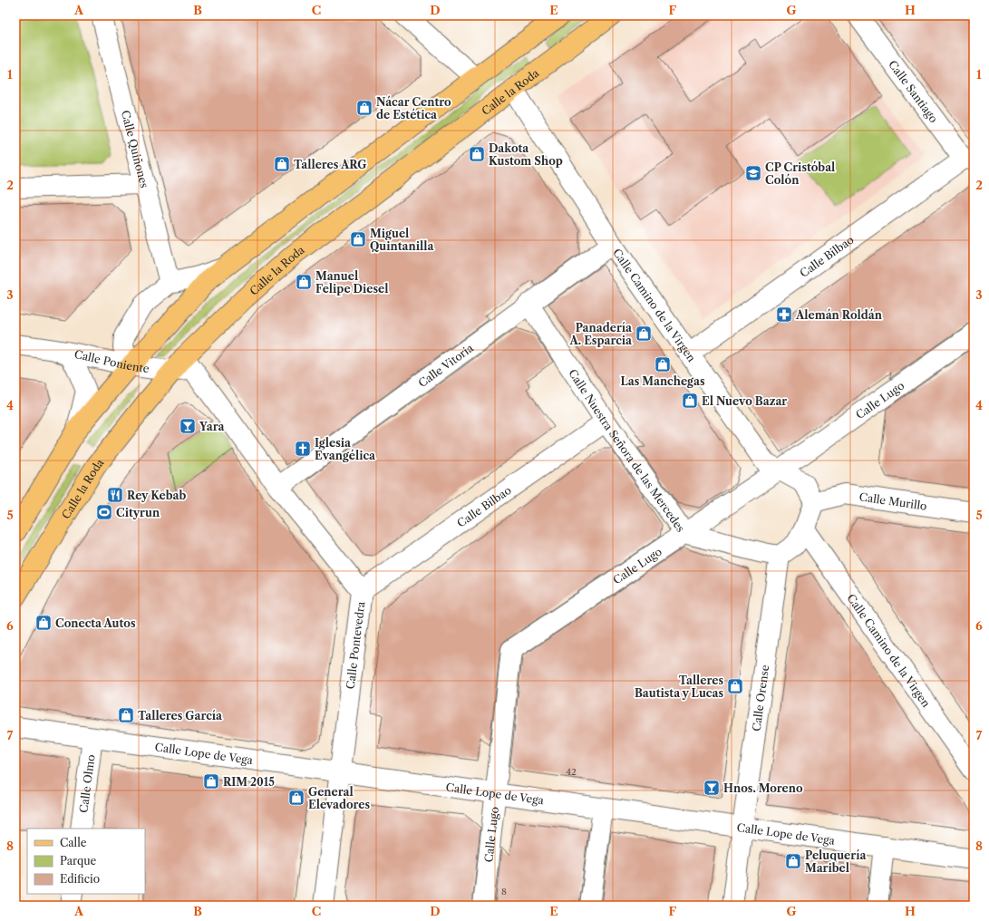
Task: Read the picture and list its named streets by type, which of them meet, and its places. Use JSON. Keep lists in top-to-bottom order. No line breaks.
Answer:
{"streets":{"main road":["Calle la Roda"],"street":["Calle Santiago","Calle Quiñones","Calle Bilbao","Calle Camino de la Virgen","Calle Poniente","Calle Vitoria","Calle Lugo","Calle Nuestra Señora de las Mercedes","Calle Murillo","Calle Pontevedra","Calle Orense","Calle Lope de Vega","Calle Olmo"]},"crossings":[["Calle Santiago","Calle Bilbao"],["Calle la Roda","Calle Camino de la Virgen"],["Calle la Roda","Calle Poniente"],["Calle la Roda","Calle Pontevedra"],["Calle Bilbao","Calle Camino de la Virgen"],["Calle Bilbao","Calle Nuestra Señora de las Mercedes"],["Calle Bilbao","Calle Pontevedra"],["Calle Camino de la Virgen","Calle Vitoria"],["Calle Camino de la Virgen","Calle Lugo"],["Calle Camino de la Virgen","Calle Murillo"],["Calle Poniente","Calle Pontevedra"],["Calle Vitoria","Calle Nuestra Señora de las Mercedes"],["Calle Vitoria","Calle Pontevedra"],["Calle Lugo","Calle Nuestra Señora de las Mercedes"],["Calle Lugo","Calle Lope de Vega"],["Calle Nuestra Señora de las Mercedes","Calle Orense"],["Calle Pontevedra","Calle Lope de Vega"],["Calle Orense","Calle Lope de Vega"],["Calle Lope de Vega","Calle Olmo"]],"places":{"shop":["Nácar Centro de Estética","Dakota Kustom Shop","Talleres ARG","Miguel Quintanilla","Manuel Felipe Diesel","Panadería A. Esparcia","Las Manchegas","El Nuevo Bazar","Conecta Autos","Talleres Bautista y Lucas","Talleres García","RIM 2015","General Elevadores","Peluquería Maribel"],"school or university":["CP Cristóbal Colón"],"pharmacy":["Alemán Roldán"],"bar":["Yara","Hnos. Moreno"],"church":["Iglesia Evangélica"],"restaurant":["Rey Kebab"],"sports":["Cityrun"]},"house_numbers":["42","8"],"legend":["Calle","Parque","Edificio"],"grid":{"columns":["A","B","C","D","E","F","G","H"],"rows":["1","2","3","4","5","6","7","8"]}}
